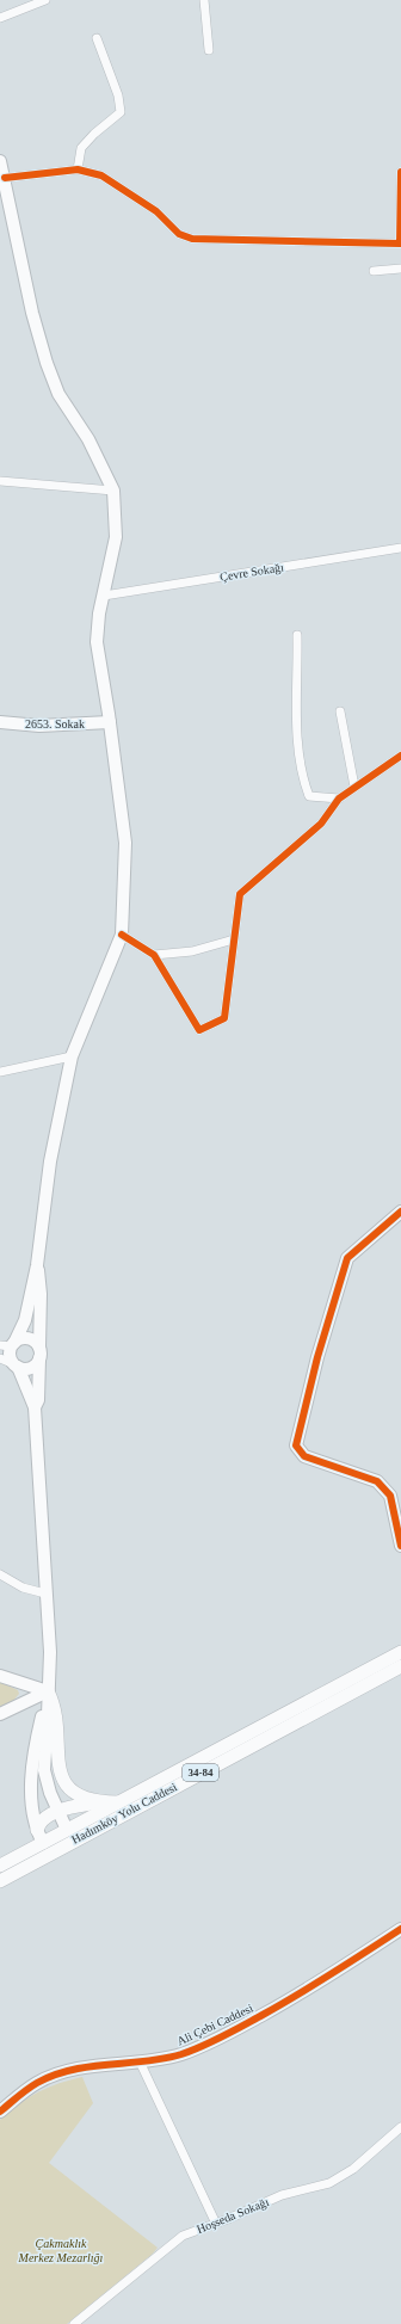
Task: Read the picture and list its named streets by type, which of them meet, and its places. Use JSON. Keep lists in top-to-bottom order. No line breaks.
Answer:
{"streets":{"main road":["2653. Sokak","34-84","Hadımköy Yolu Caddesi","Ali Çebi Caddesi"],"street":["Çevre Sokağı","Hoşseda Sokağı"]},"parks":["Çakmaklık Merkez Mezarlığı"]}
